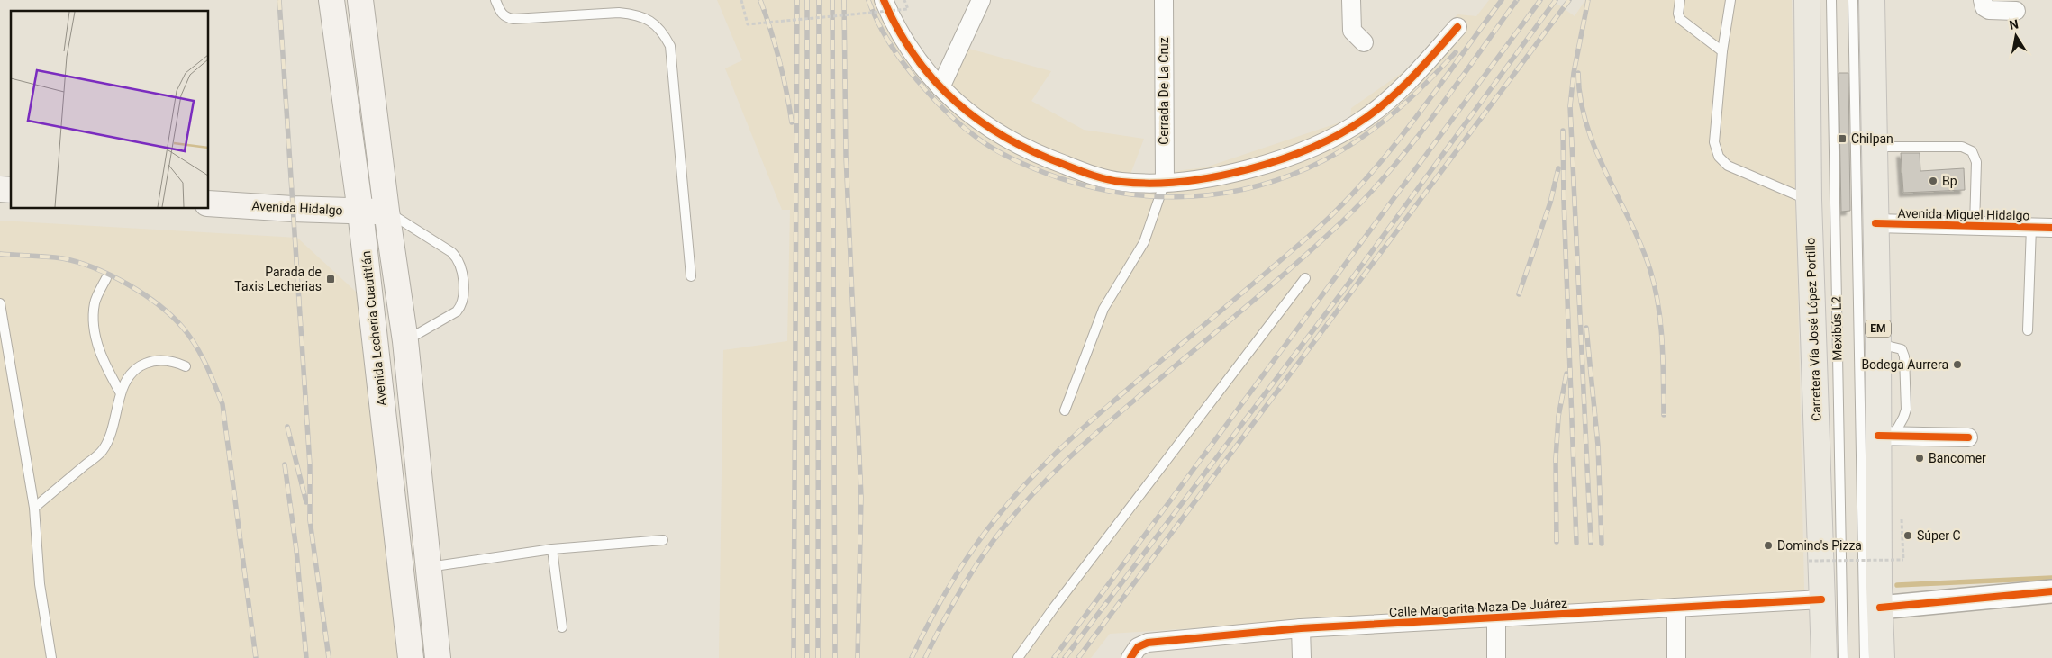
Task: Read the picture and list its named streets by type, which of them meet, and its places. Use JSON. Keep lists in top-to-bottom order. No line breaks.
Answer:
{"streets":{"main road":["Avenida Hidalgo","Avenida Lecheria Cuautitlán","EM","Carretera Vía José López Portillo"],"street":["Cerrada De La Cruz","Avenida Miguel Hidalgo","Calle Margarita Maza De Juárez"],"lane":["Mexibús L2"]},"crossings":[["Avenida Hidalgo","Avenida Lecheria Cuautitlán"],["Avenida Miguel Hidalgo","EM"],["Mexibús L2","EM"],["Mexibús L2","Carretera Vía José López Portillo"],["EM","Carretera Vía José López Portillo"],["Carretera Vía José López Portillo","Calle Margarita Maza De Juárez"]],"places":{"transit":["Chilpan","Parada de Taxis Lecherias"],"other":["Bp","Bodega Aurrera","Bancomer","Súper C","Domino's Pizza"]},"north":"top"}
